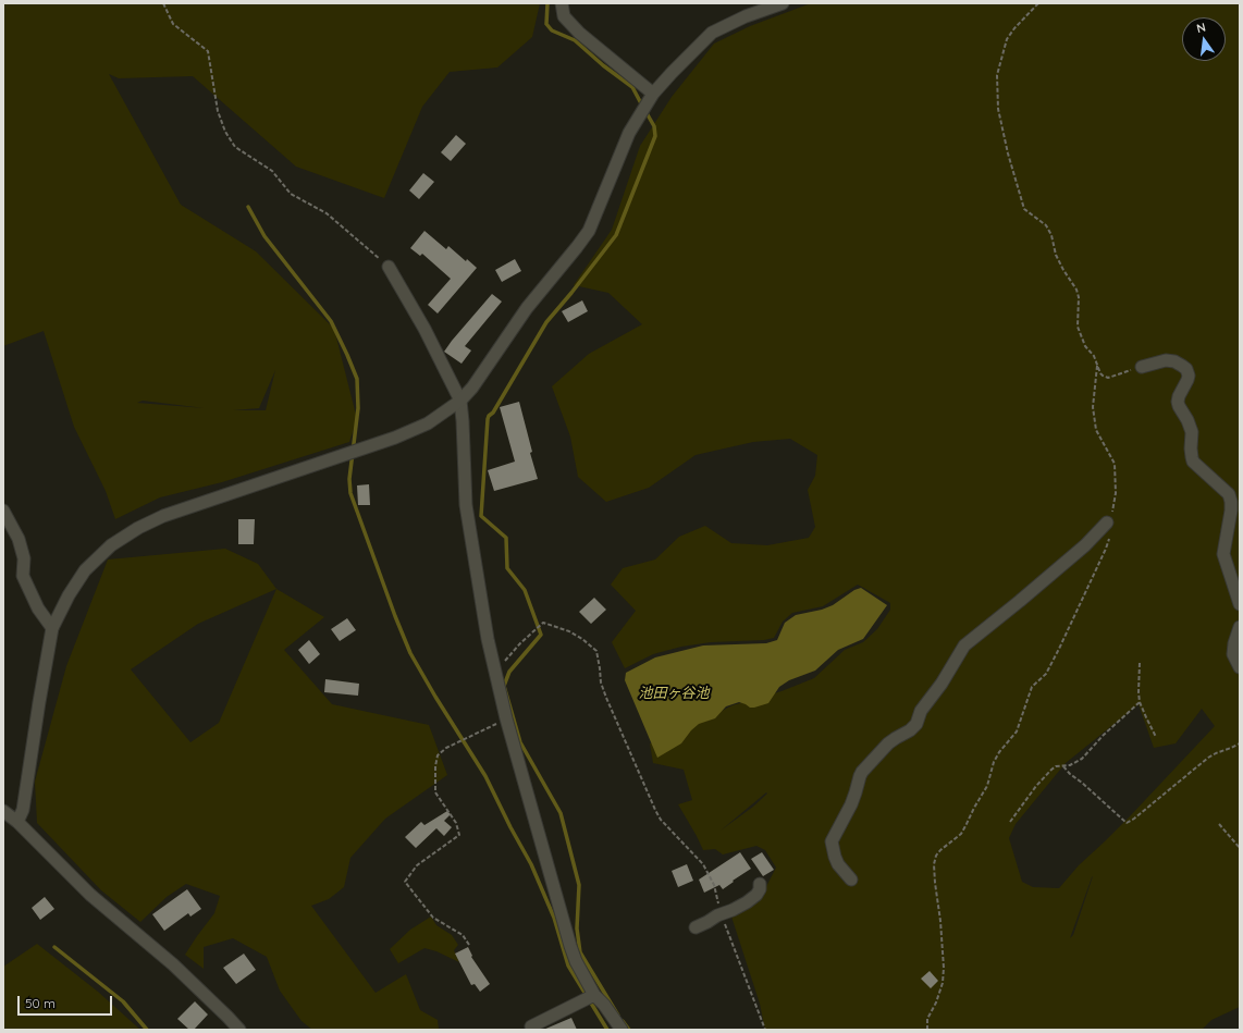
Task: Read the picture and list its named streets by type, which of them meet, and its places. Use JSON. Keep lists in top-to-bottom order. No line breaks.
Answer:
{"water":["池田ヶ谷池"],"scale_bar":"50 m","north":"top"}
